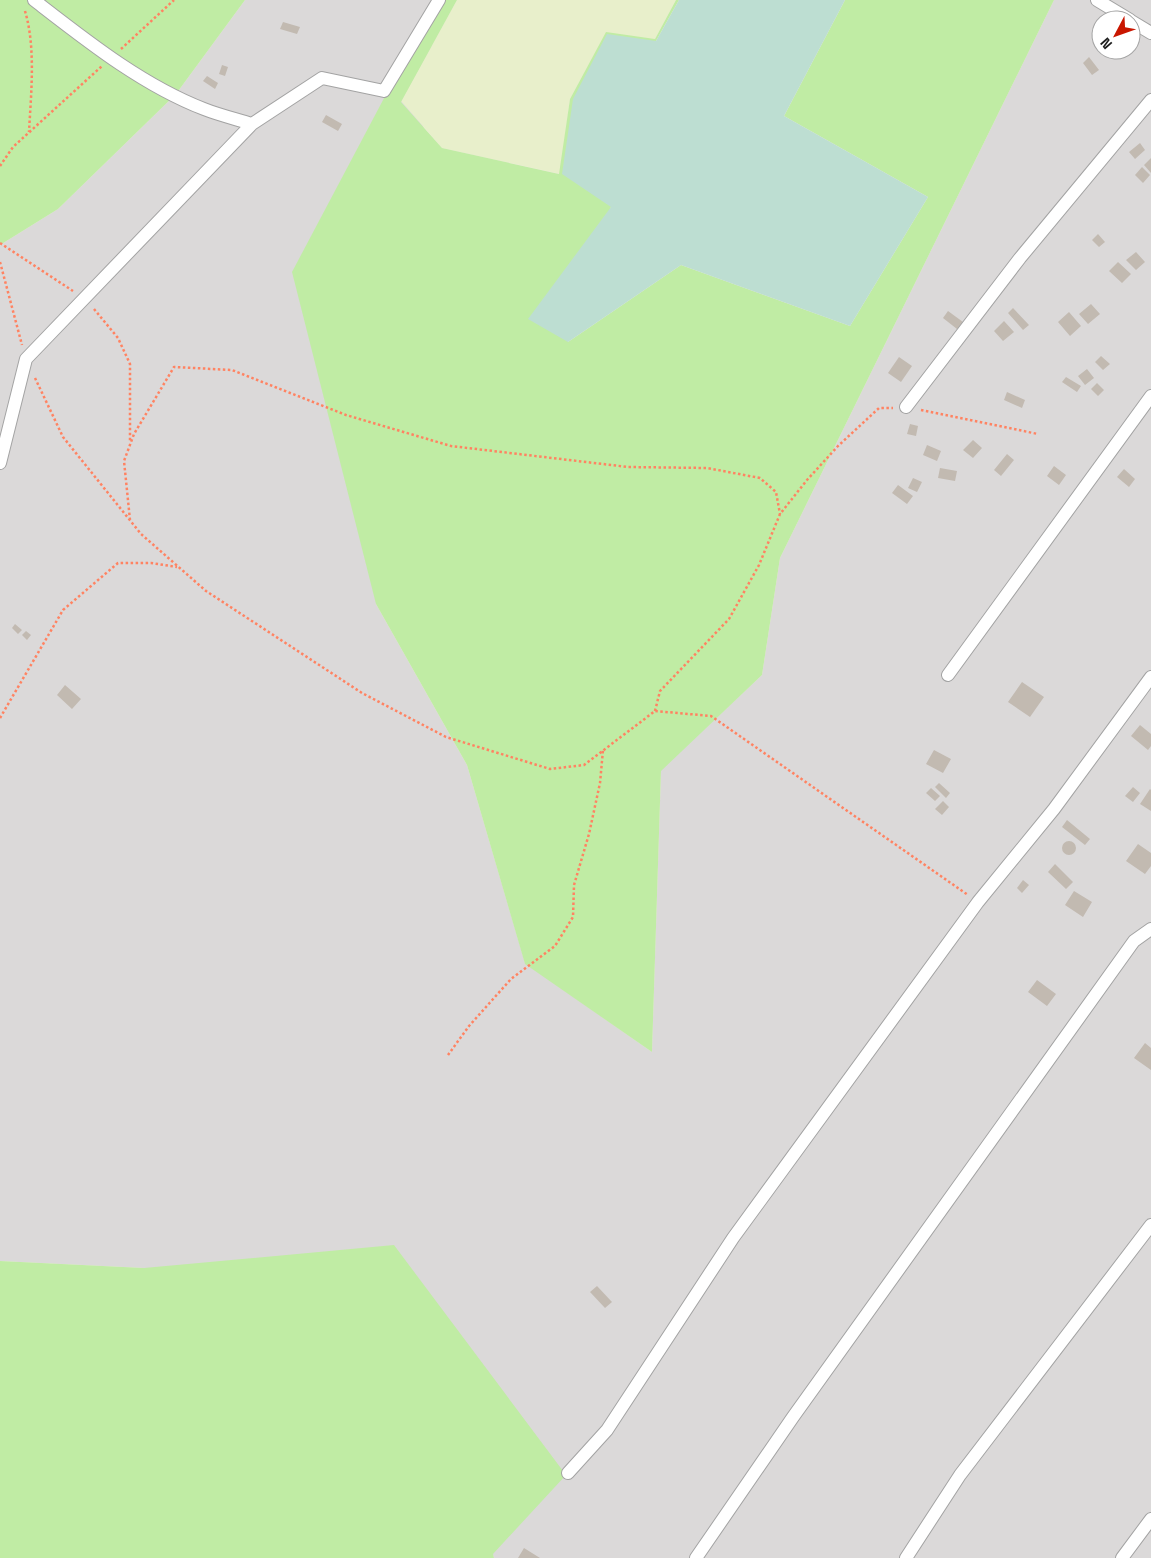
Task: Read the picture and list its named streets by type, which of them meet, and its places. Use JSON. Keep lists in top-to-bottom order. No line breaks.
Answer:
{"north":"bottom left"}
